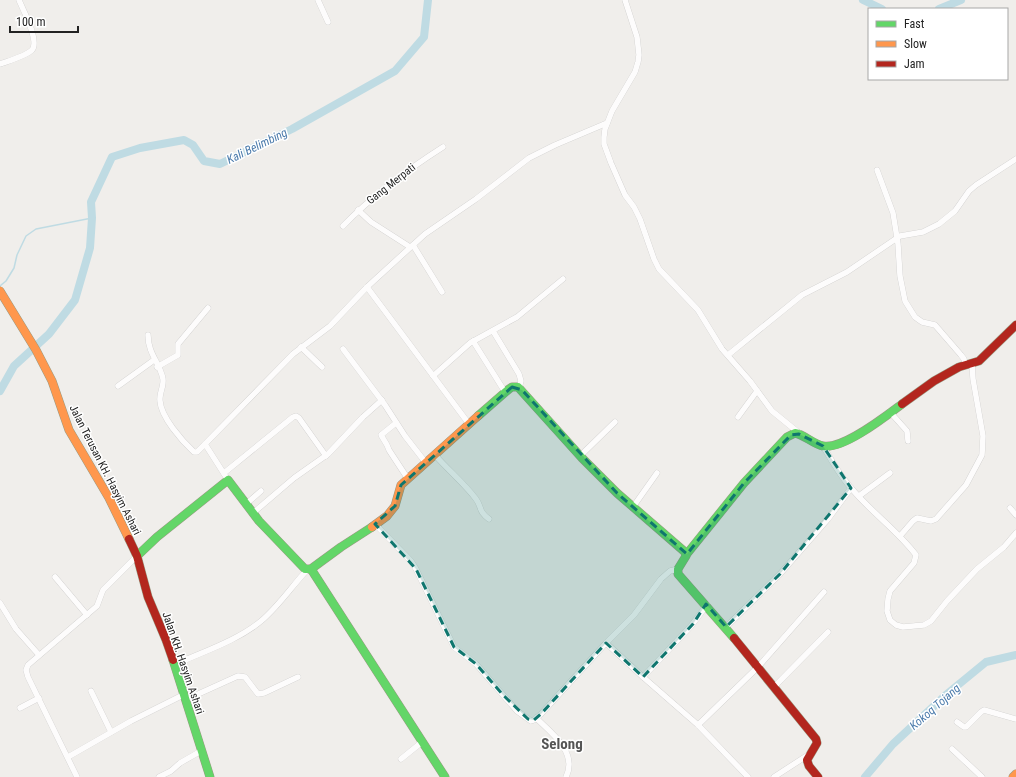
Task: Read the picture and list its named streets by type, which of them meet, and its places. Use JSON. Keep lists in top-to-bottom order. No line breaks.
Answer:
{"streets":{"street":["Gang Merpati","Jalan Terusan KH. Hasyim Ashari","Jalan KH. Hasyim Ashari"]},"crossings":[["Jalan Terusan KH. Hasyim Ashari","Jalan KH. Hasyim Ashari"]],"districts":["Selong"],"water":["Kali Belimbing","Kokoq Tojang"],"legend":["Fast","Slow","Jam"],"scale_bar":"100 m"}
